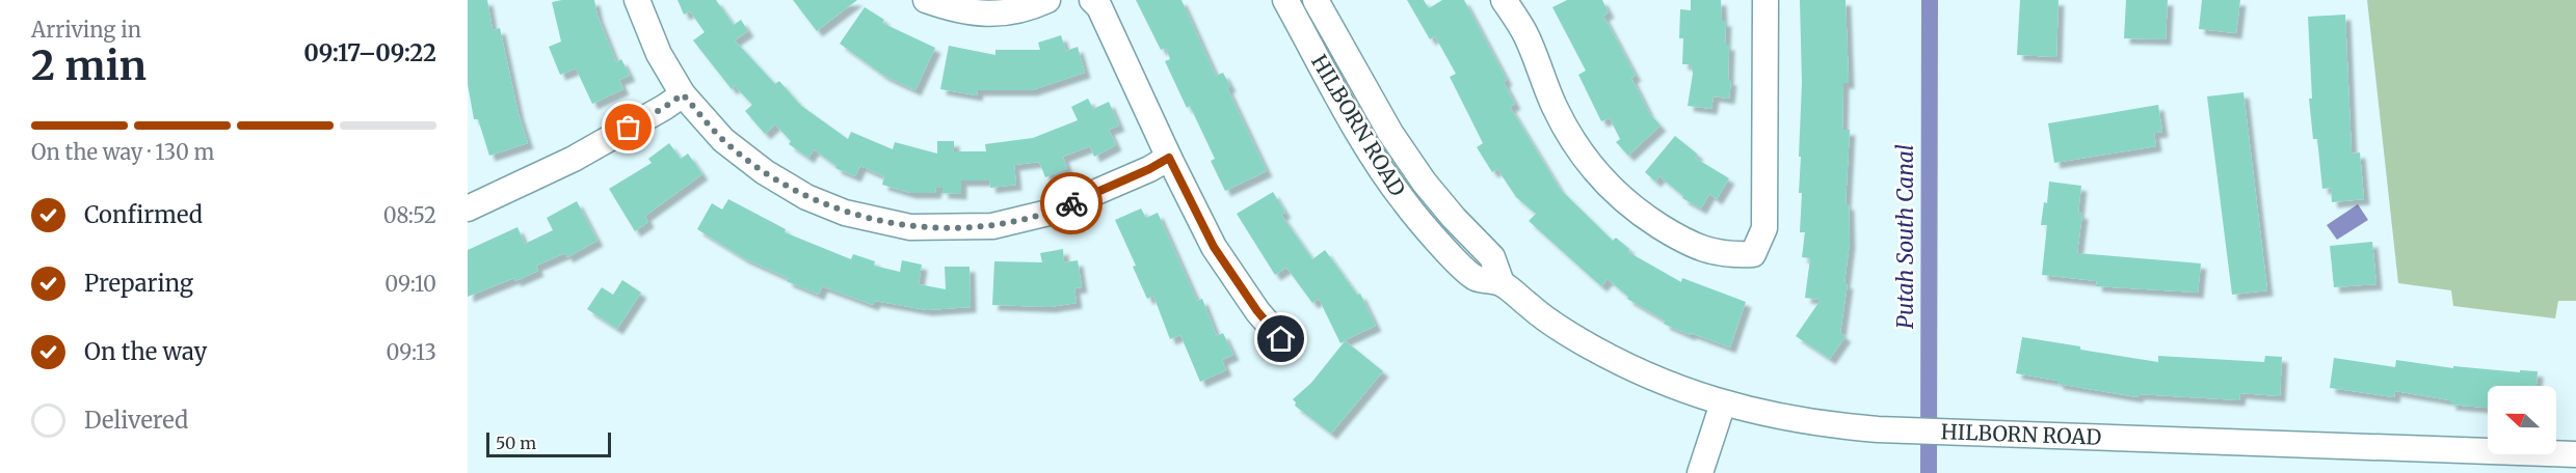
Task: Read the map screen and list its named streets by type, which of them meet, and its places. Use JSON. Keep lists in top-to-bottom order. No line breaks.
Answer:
{"streets":{"street":["HILBORN ROAD"]},"water":["Putah South Canal"],"scale_bar":"50 m","north":"left","page":{"heading":["2 min","Arriving in","09:17–09:22"],"bar":"On the way · 130 m","list":[["Confirmed","08:52"],["Preparing","09:10"],["On the way","09:13"],"Delivered"],"scale":"50 m"}}
